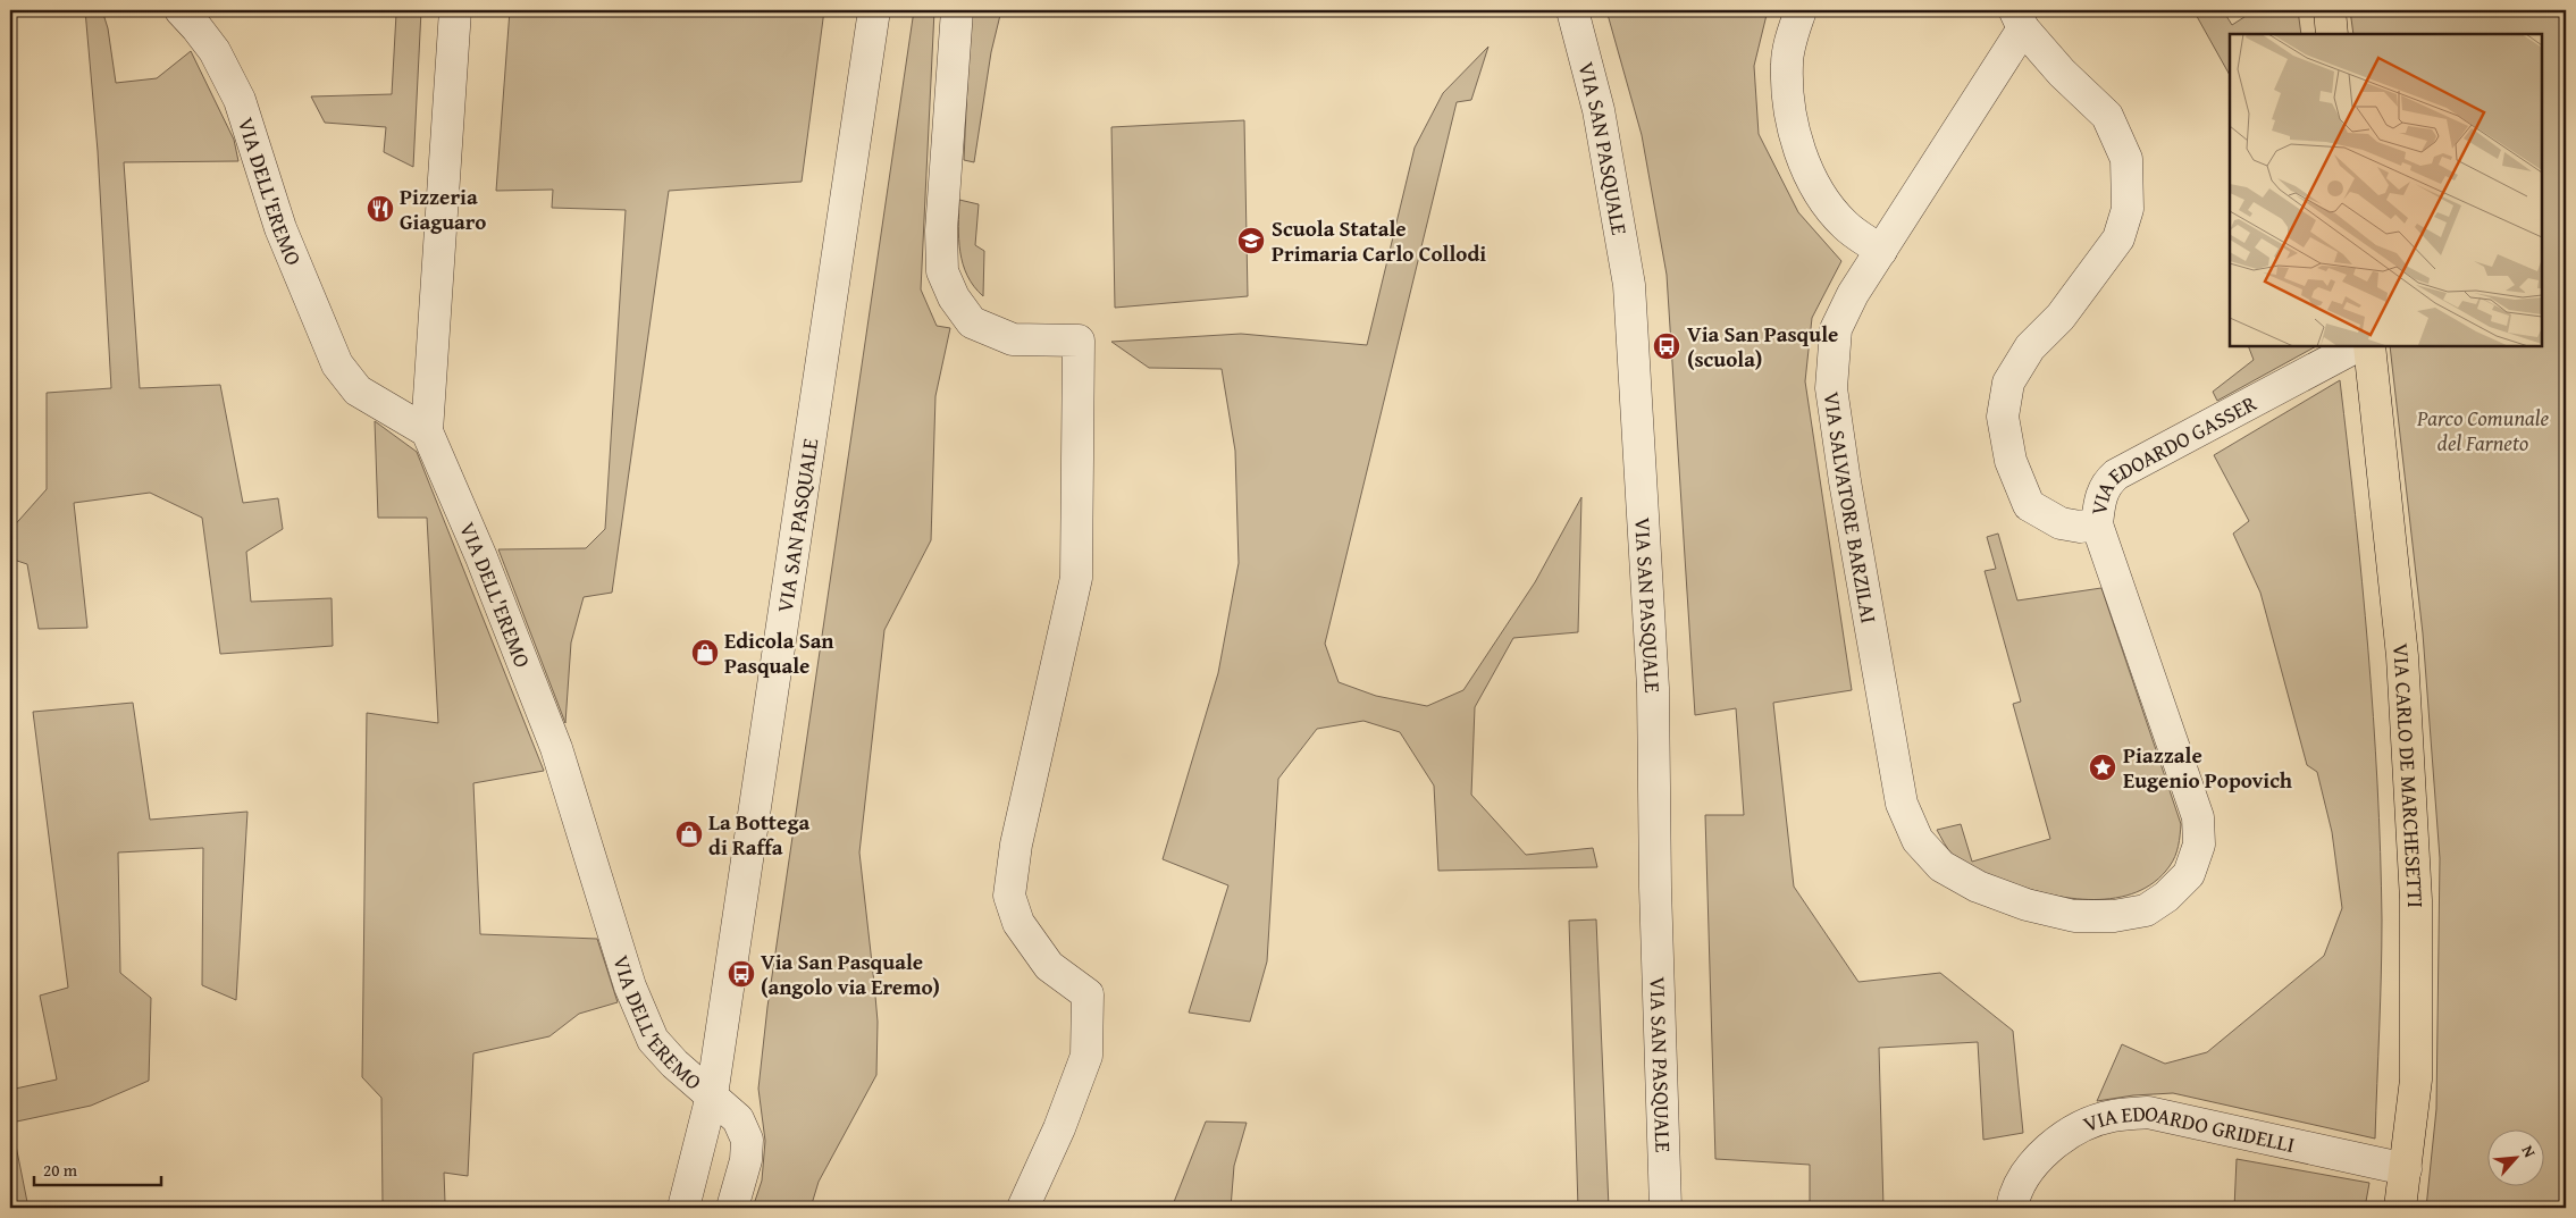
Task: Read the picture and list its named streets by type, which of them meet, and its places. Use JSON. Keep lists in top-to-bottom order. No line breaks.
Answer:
{"streets":{"main road":["VIA CARLO DE MARCHESETTI"],"street":["VIA SAN PASQUALE","VIA DELL'EREMO","VIA EDOARDO GASSER","VIA SALVATORE BARZILAI","VIA EDOARDO GRIDELLI"]},"crossings":[["VIA SAN PASQUALE","VIA DELL'EREMO"],["VIA EDOARDO GASSER","VIA SALVATORE BARZILAI"],["VIA CARLO DE MARCHESETTI","VIA EDOARDO GRIDELLI"]],"parks":["Parco Comunale del Farneto"],"places":{"restaurant":["Pizzeria Giaguaro"],"school or university":["Scuola Statale Primaria Carlo Collodi"],"bus stop":["Via San Pasqule (scuola)","Via San Pasquale (angolo via Eremo)"],"shop":["Edicola San Pasquale","La Bottega di Raffa"],"place":["Piazzale Eugenio Popovich"]},"scale_bar":"20 m","north":"top right"}
